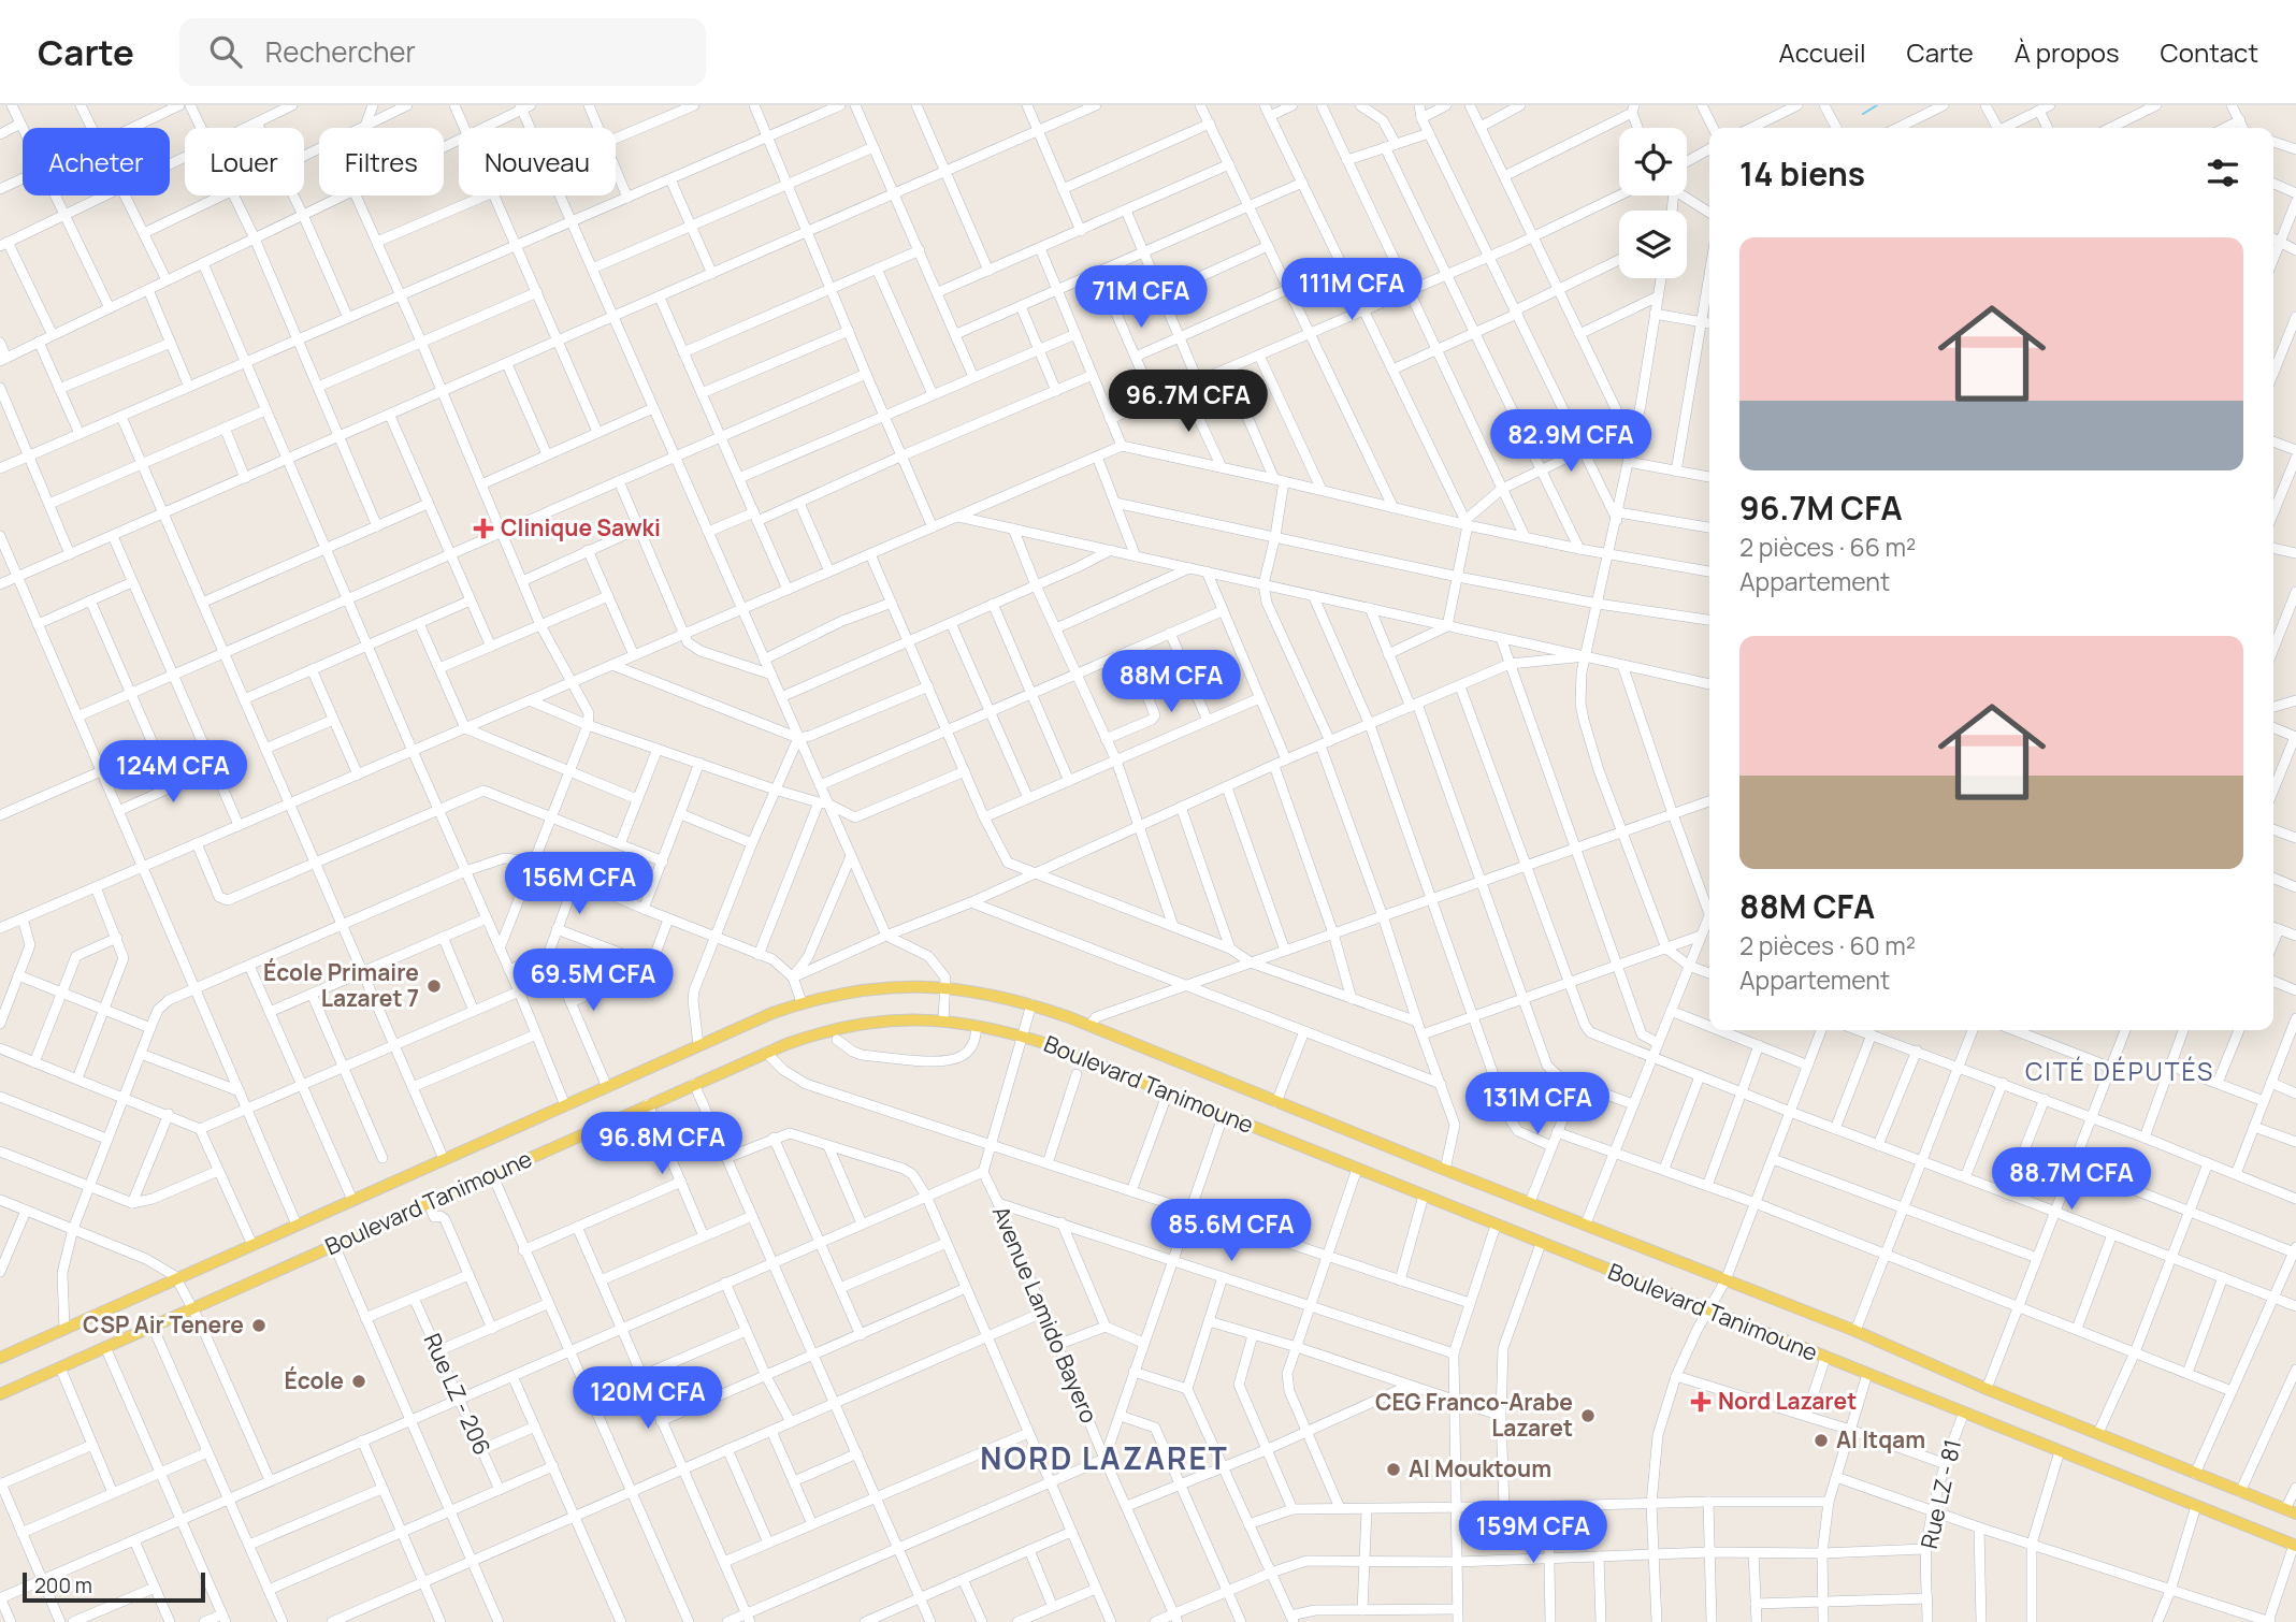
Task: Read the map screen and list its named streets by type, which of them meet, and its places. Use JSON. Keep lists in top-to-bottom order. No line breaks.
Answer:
{"streets":{"main road":["Boulevard Tanimoune"],"street":["Avenue Lamido Bayero","Rue LZ - 206","Rue LZ - 81"]},"crossings":[["Boulevard Tanimoune","Rue LZ - 81"]],"districts":["CITÉ DÉPUTÉS","NORD LAZARET"],"places":{"health":["Clinique Sawki","Nord Lazaret"],"other":["École Primaire Lazaret 7","CSP Air Tenere","École","CEG Franco-Arabe Lazaret","Al Itqam","Al Mouktoum"]},"scale_bar":"200 m","page":{"header":"Carte","search":"Rechercher","nav":["Accueil","Carte","À propos","Contact"],"chip":["Acheter","Louer","Filtres","Nouveau"],"heading":"14 biens","list":[{"name":"96.7M CFA","note":"2 pièces · 66 m² · Appartement"},{"name":"88M CFA","note":"2 pièces · 60 m² · Appartement"}],"price":["111M CFA","71M CFA","96.7M CFA","82.9M CFA","88M CFA","124M CFA","156M CFA","69.5M CFA","131M CFA","96.8M CFA","88.7M CFA","85.6M CFA","120M CFA","159M CFA"],"scale":"200 m"}}
